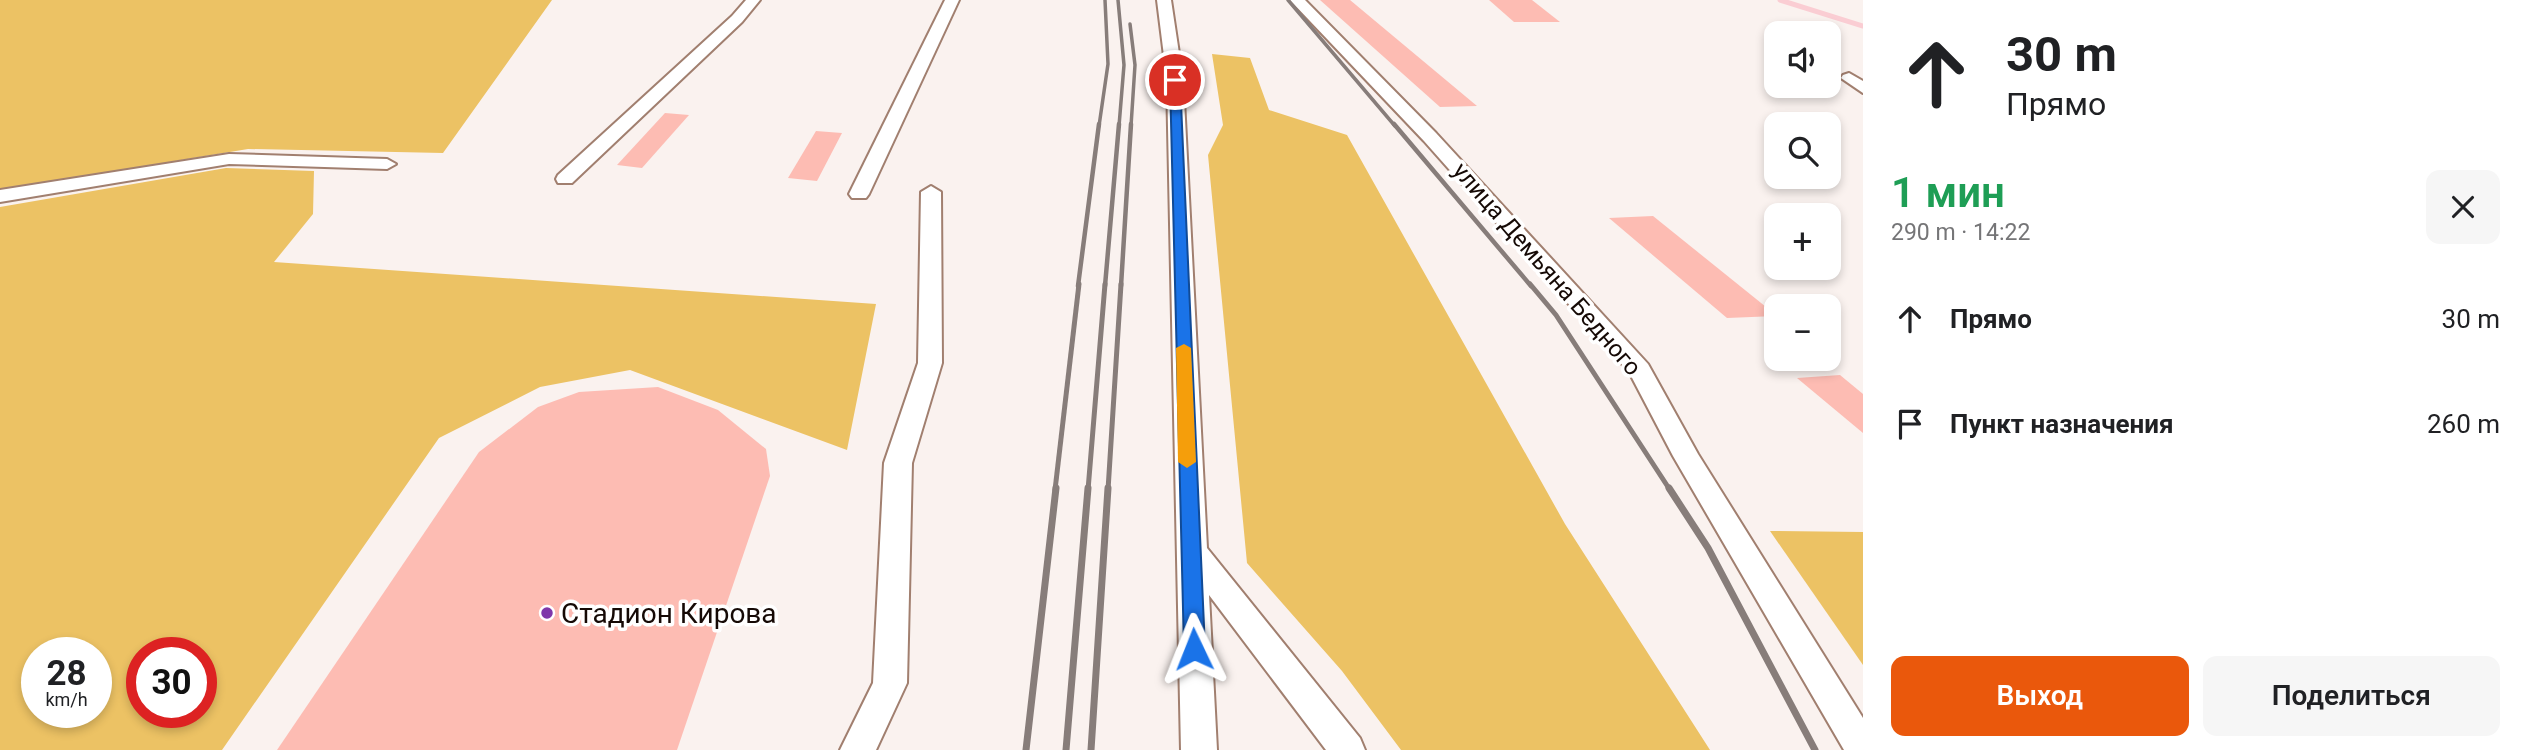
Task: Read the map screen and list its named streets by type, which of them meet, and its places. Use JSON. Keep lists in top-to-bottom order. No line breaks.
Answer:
{"streets":{"street":["улица Демьяна Бедного"]},"places":["Стадион Кирова"],"page":{"turn":["30 m","Прямо"],"map_buttons":["+","−"],"heading":["1 мин","290 m · 14:22"],"list":[{"name":"Прямо","value":"30 m"},{"name":"Пункт назначения","value":"260 m"}],"speed":"28 km/h","limit":"30","buttons":["Выход","Поделиться"]}}
